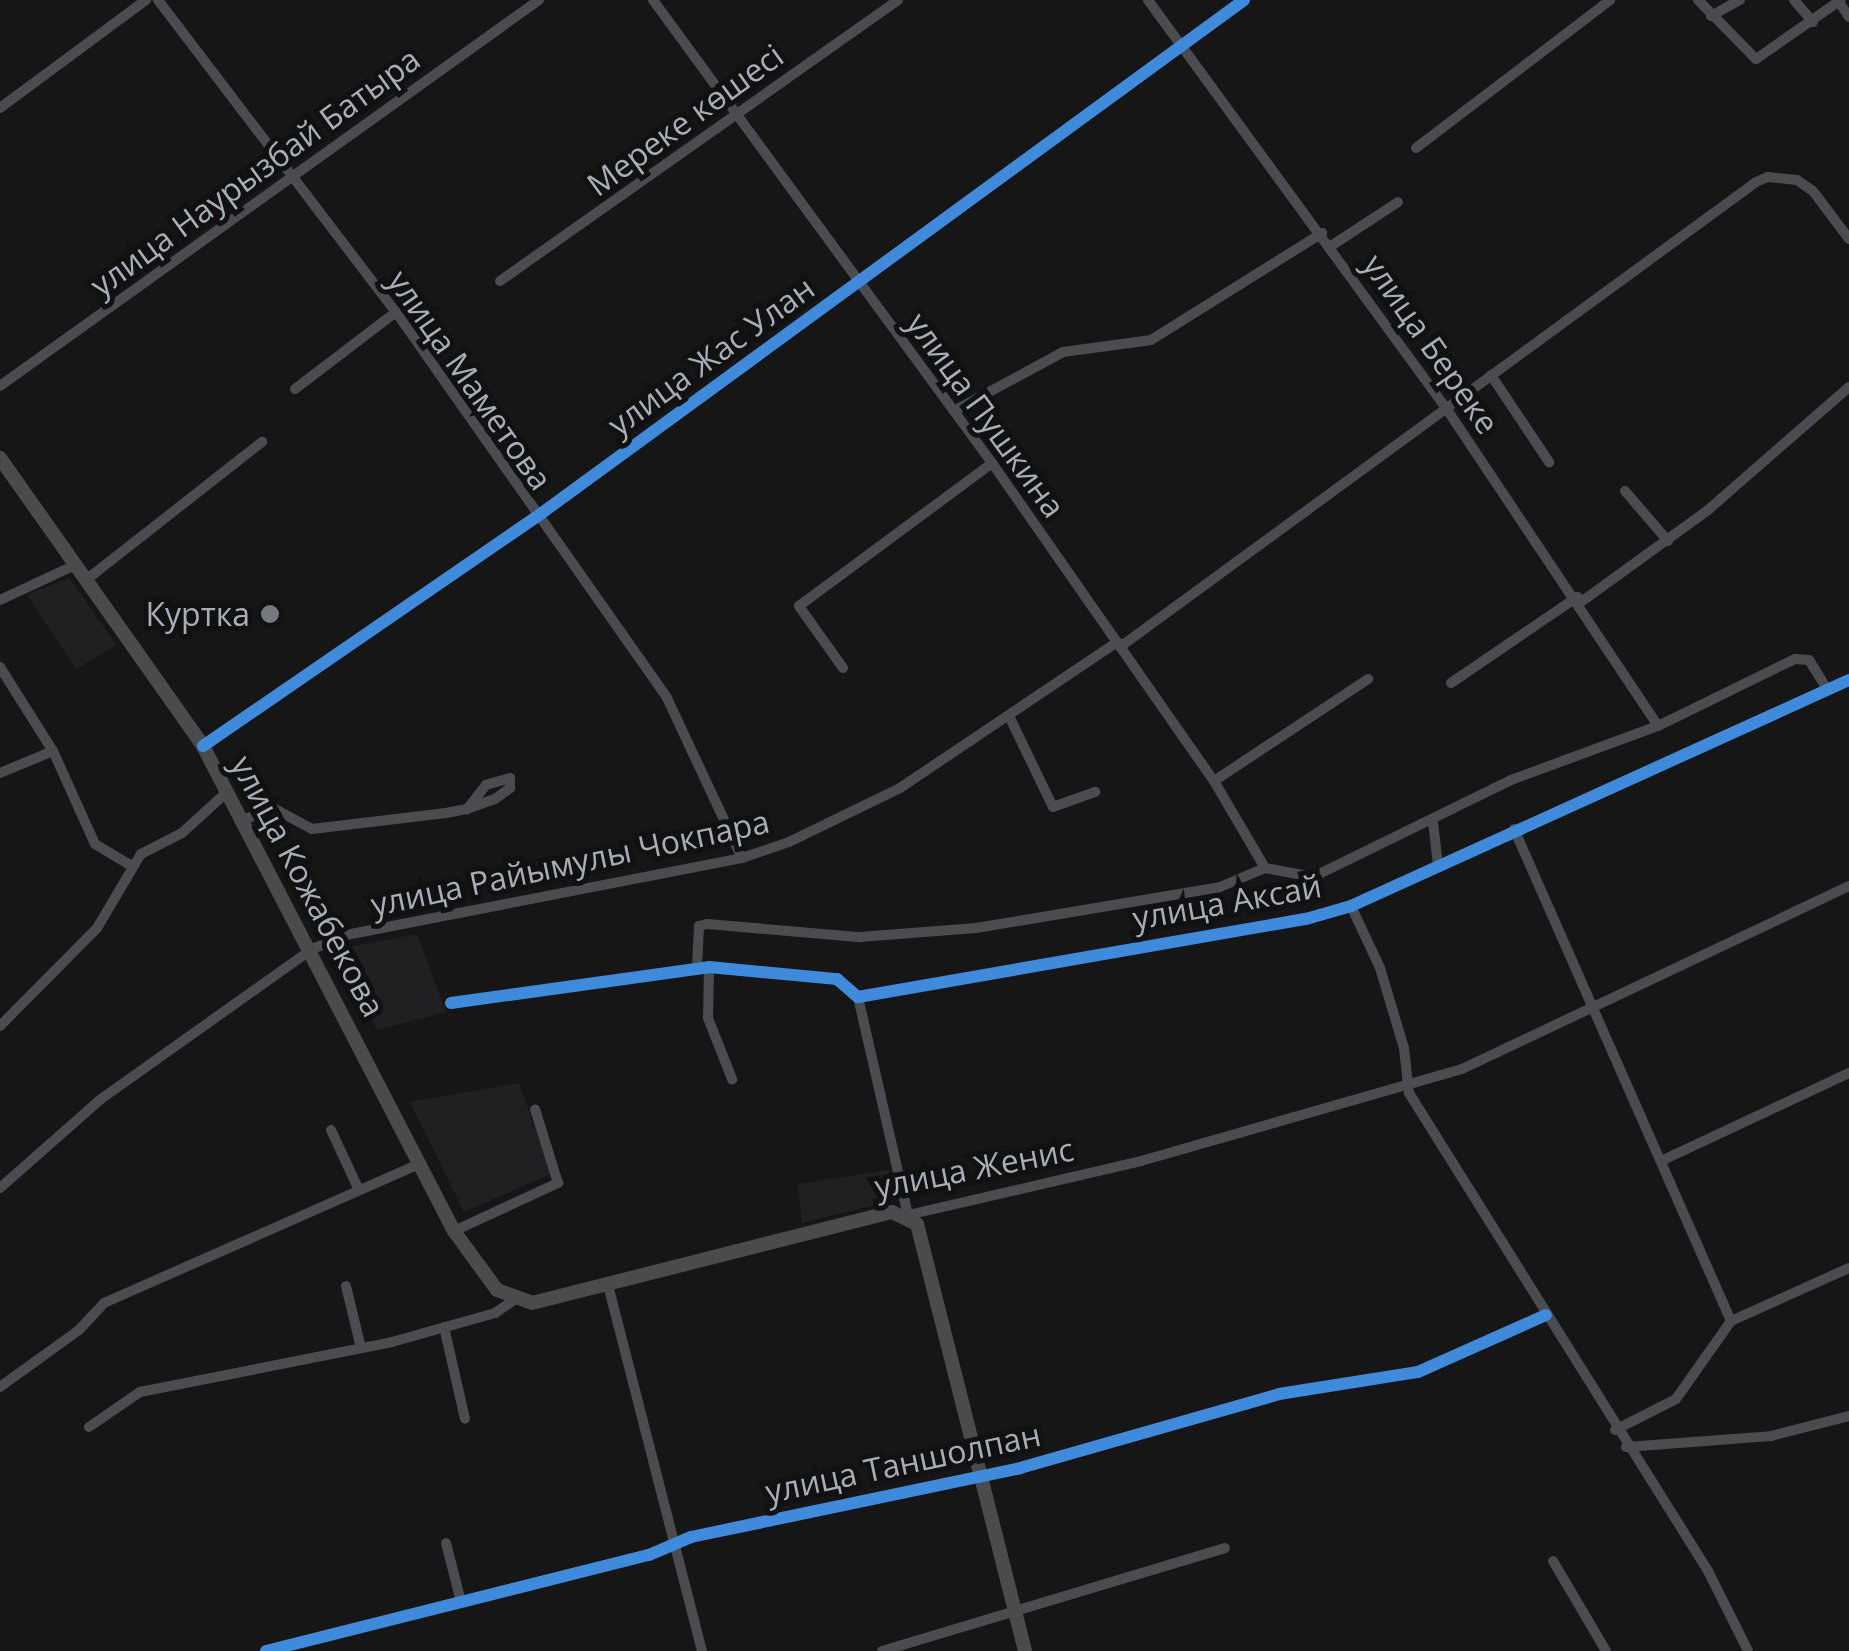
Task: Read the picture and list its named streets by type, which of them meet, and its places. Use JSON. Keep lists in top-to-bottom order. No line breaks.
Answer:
{"streets":{"main road":["улица Кожабекова","улица Женис"],"street":["Мереке көшесі","улица Наурызбай Батыра","улица Береке","улица Жас Улан","улица Маметова","улица Пушкина","улица Райымулы Чокпара","улица Аксай","улица Таншолпан"]},"crossings":[["Мереке көшесі","улица Пушкина"],["улица Наурызбай Батыра","улица Маметова"],["улица Береке","улица Жас Улан"],["улица Береке","улица Райымулы Чокпара"],["улица Береке","улица Аксай"],["улица Жас Улан","улица Маметова"],["улица Жас Улан","улица Пушкина"],["улица Жас Улан","улица Кожабекова"],["улица Маметова","улица Райымулы Чокпара"],["улица Пушкина","улица Райымулы Чокпара"],["улица Пушкина","улица Аксай"],["улица Райымулы Чокпара","улица Кожабекова"],["улица Кожабекова","улица Женис"]],"places":["Куртка"]}
